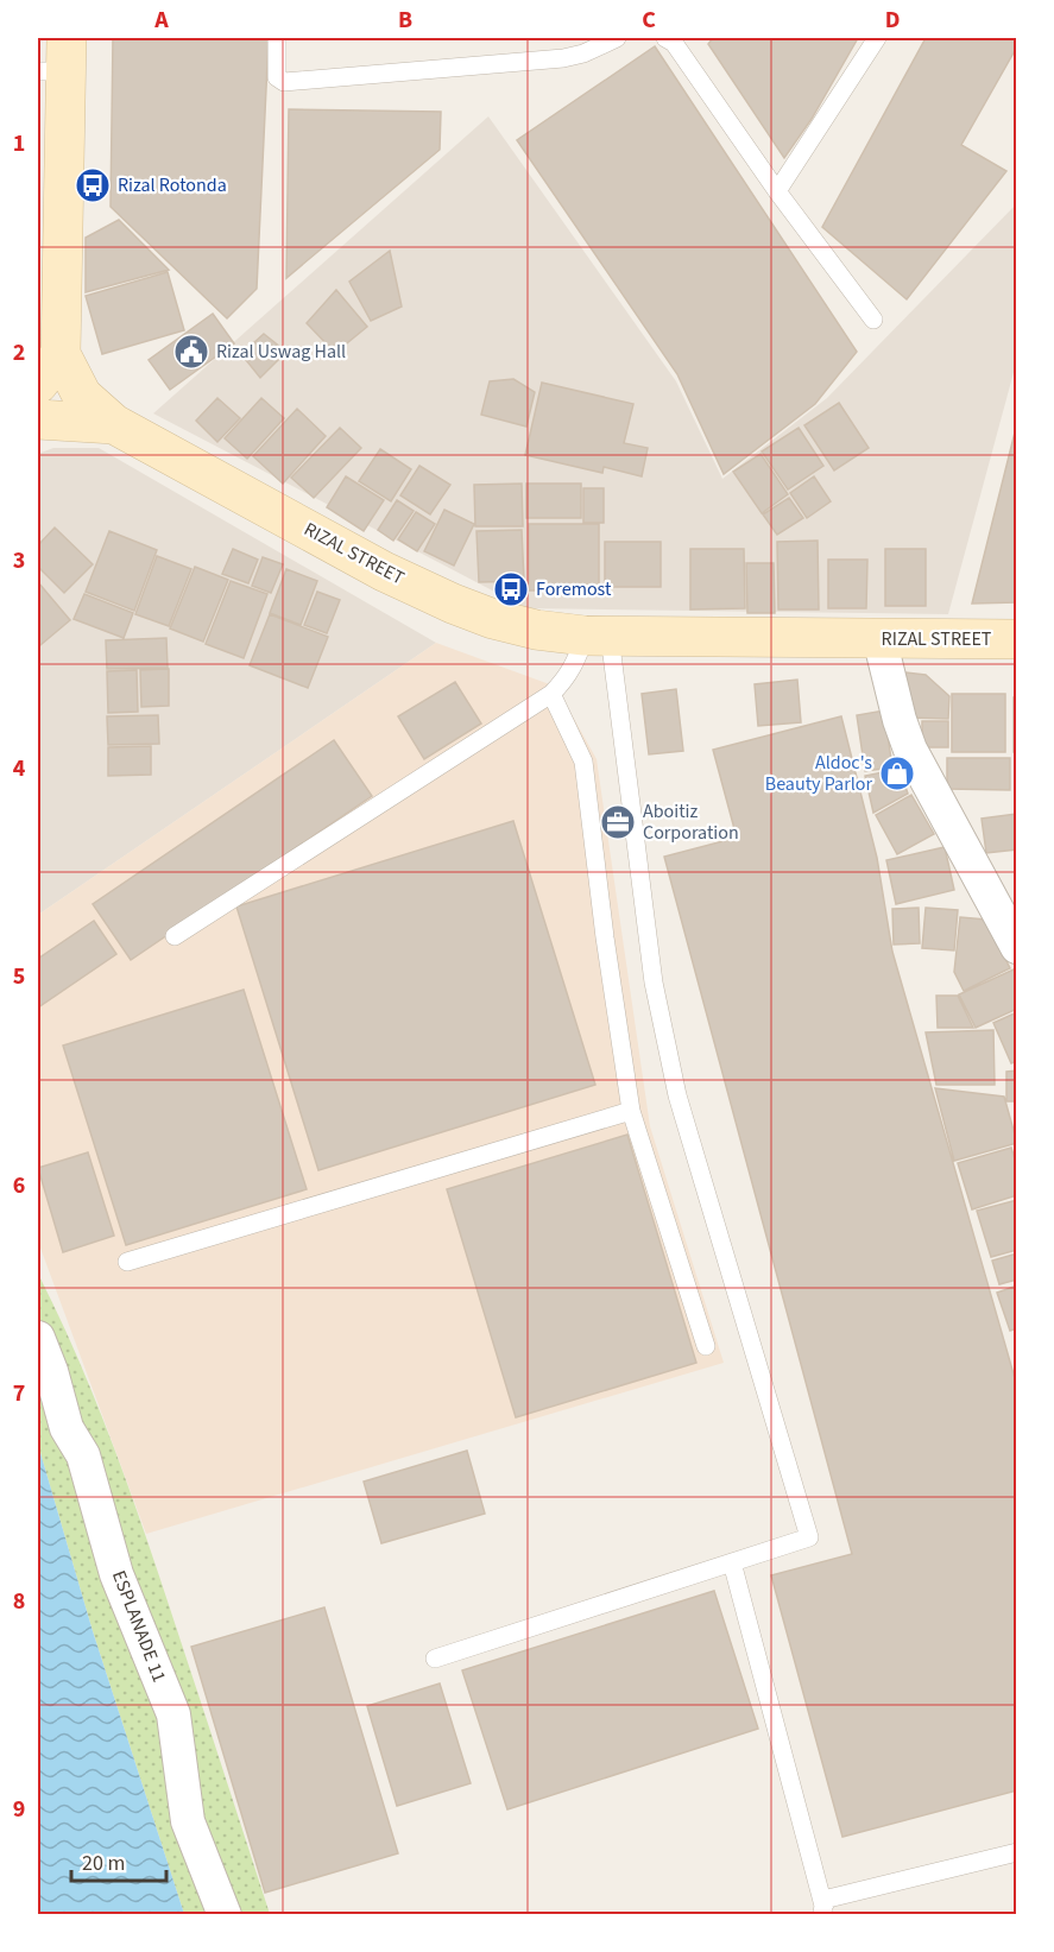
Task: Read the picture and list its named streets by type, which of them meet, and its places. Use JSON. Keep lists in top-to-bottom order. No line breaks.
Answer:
{"streets":{"main road":["RIZAL STREET"],"street":["ESPLANADE 11"]},"places":{"bus stop":["Rizal Rotonda","Foremost"],"public building":["Rizal Uswag Hall"],"shop":["Aldoc's Beauty Parlor"],"office":["Aboitiz Corporation"]},"scale_bar":"20 m","grid":{"columns":["A","B","C","D"],"rows":["1","2","3","4","5","6","7","8","9"]}}
